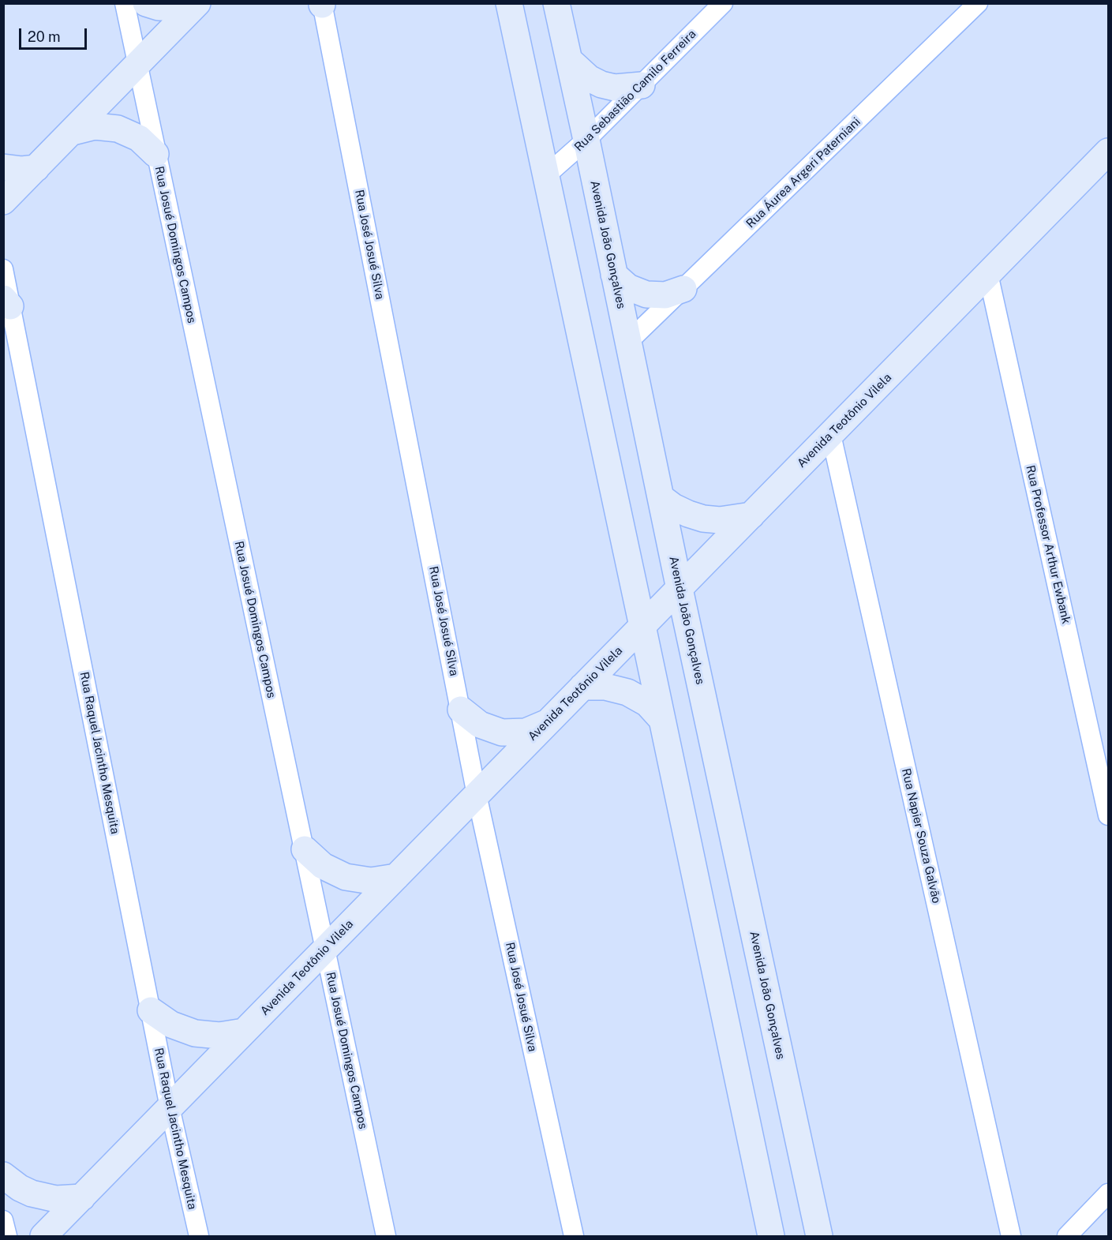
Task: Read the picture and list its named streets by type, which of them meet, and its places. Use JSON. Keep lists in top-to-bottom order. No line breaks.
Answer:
{"streets":{"main road":["Avenida João Gonçalves","Avenida Teotônio Vilela"],"street":["Rua Sebastião Camilo Ferreira","Rua Áurea Argeri Paterniani","Rua Josué Domingos Campos","Rua José Josué Silva","Rua Professor Arthur Ewbank","Rua Raquel Jacintho Mesquita","Rua Napier Souza Galvão"]},"crossings":[["Rua Sebastião Camilo Ferreira","Avenida João Gonçalves"],["Rua Áurea Argeri Paterniani","Avenida João Gonçalves"],["Rua Josué Domingos Campos","Avenida Teotônio Vilela"],["Rua José Josué Silva","Avenida Teotônio Vilela"],["Avenida João Gonçalves","Avenida Teotônio Vilela"],["Avenida Teotônio Vilela","Rua Professor Arthur Ewbank"],["Avenida Teotônio Vilela","Rua Raquel Jacintho Mesquita"],["Avenida Teotônio Vilela","Rua Napier Souza Galvão"]],"scale_bar":"20 m"}
